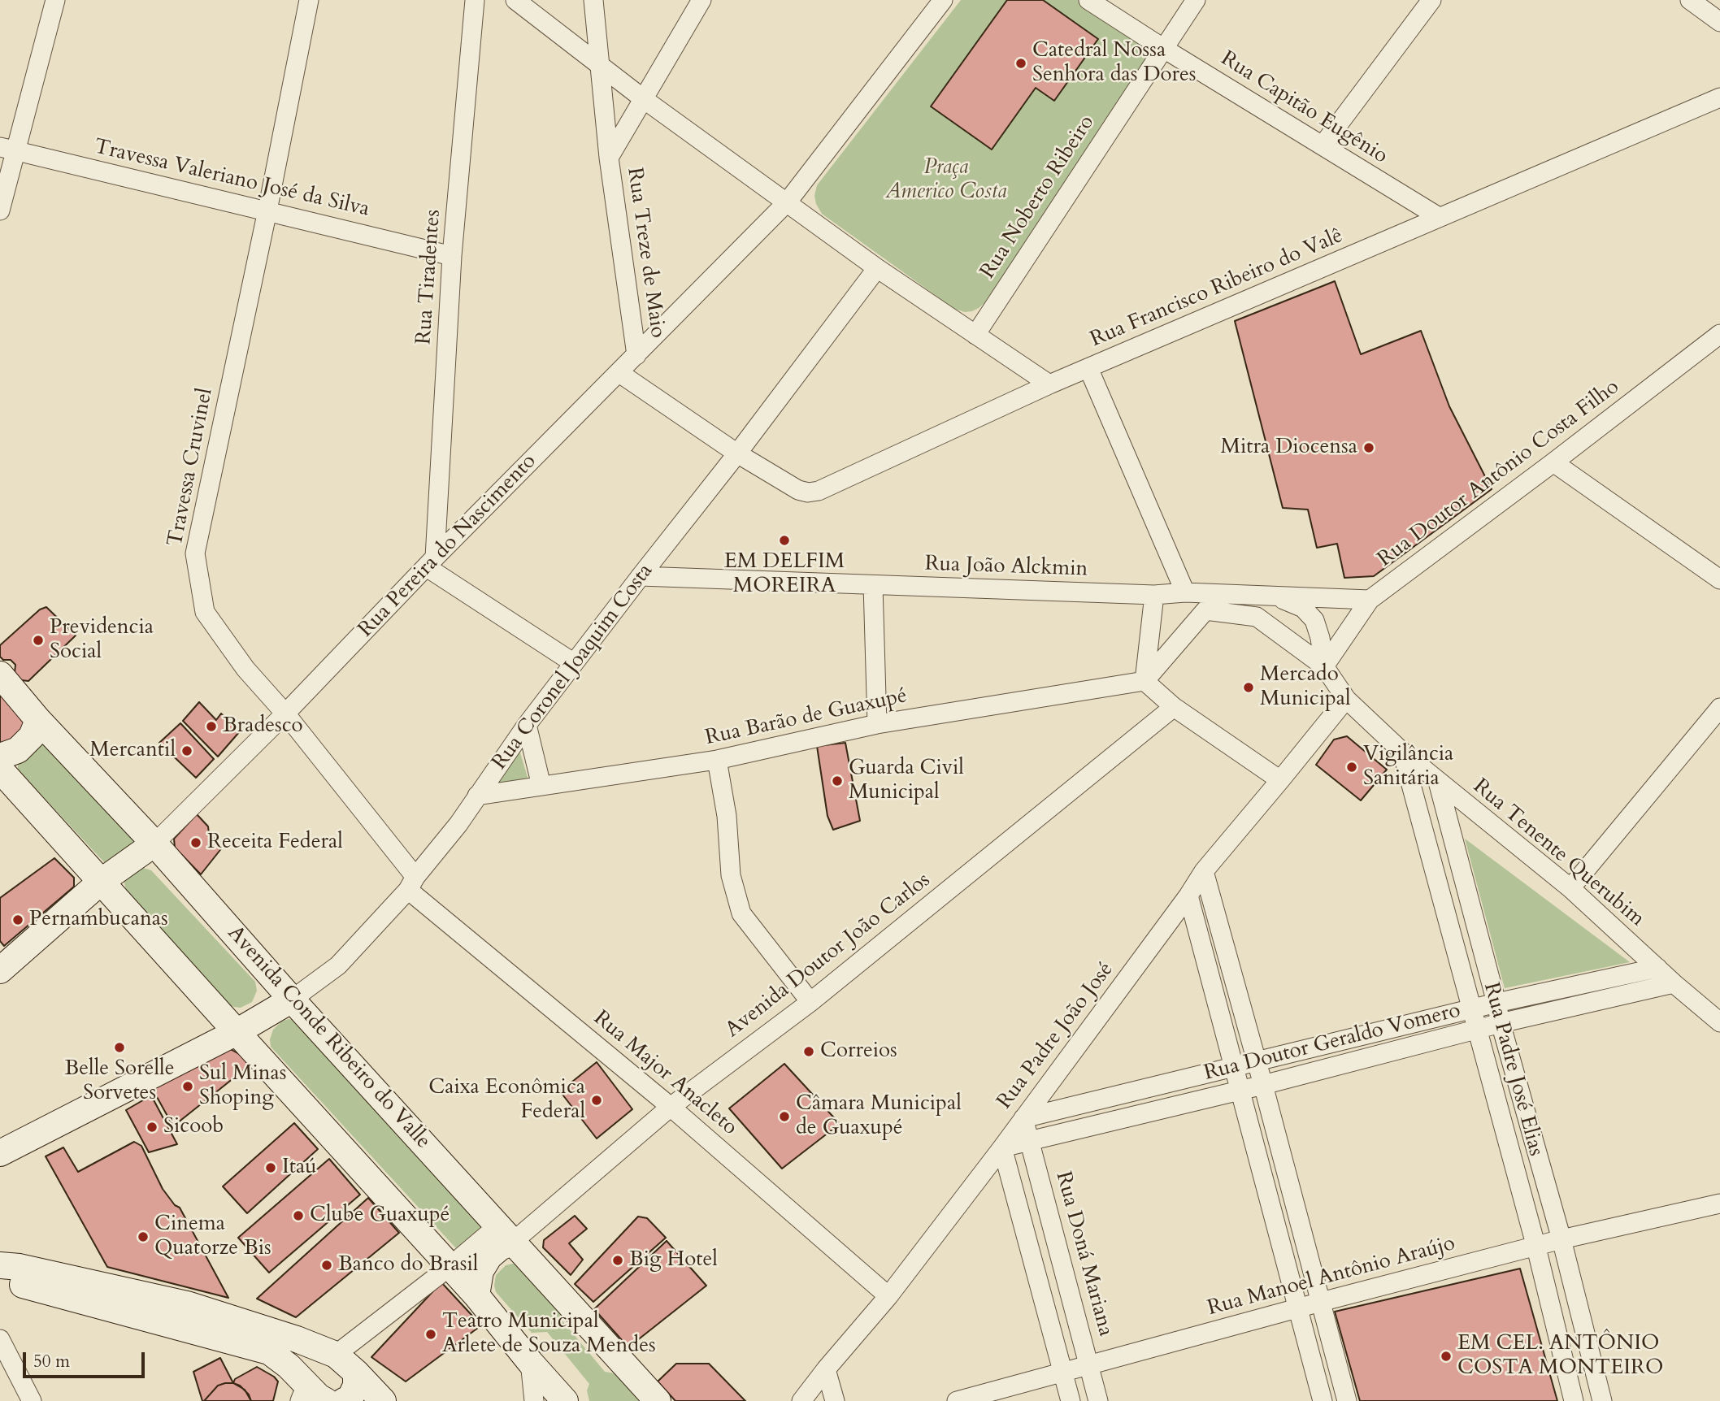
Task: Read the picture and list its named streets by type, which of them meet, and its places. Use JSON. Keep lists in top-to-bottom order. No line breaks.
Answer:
{"streets":{"main road":["Rua Pereira do Nascimento","Rua Coronel Joaquim Costa","Avenida Conde Ribeiro do Valle"],"street":["Rua Capitão Eugênio","Travessa Valeriano José da Silva","Rua Noberto Ribeiro","Rua Treze de Maio","Rua Tiradentes","Rua Francisco Ribeiro do Valê","Travessa Cruvinel","Rua Doutor Antônio Costa Filho","Rua João Alckmin","Rua Barão de Guaxupé","Rua Tenente Querubim","Avenida Doutor João Carlos","Rua Padre João José","Rua Doutor Geraldo Vomero","Rua Padre José Elias","Rua Major Anacleto","Rua Doná Mariana","Rua Manoel Antônio Araújo"]},"crossings":[["Rua Capitão Eugênio","Rua Noberto Ribeiro"],["Rua Capitão Eugênio","Rua Francisco Ribeiro do Valê"],["Travessa Valeriano José da Silva","Rua Tiradentes"],["Travessa Valeriano José da Silva","Travessa Cruvinel"],["Rua Treze de Maio","Rua Pereira do Nascimento"],["Rua Tiradentes","Rua Pereira do Nascimento"],["Rua Francisco Ribeiro do Valê","Rua Pereira do Nascimento"],["Rua Francisco Ribeiro do Valê","Rua Coronel Joaquim Costa"],["Travessa Cruvinel","Rua Pereira do Nascimento"],["Travessa Cruvinel","Rua Coronel Joaquim Costa"],["Travessa Cruvinel","Rua Major Anacleto"],["Rua Doutor Antônio Costa Filho","Rua João Alckmin"],["Rua Doutor Antônio Costa Filho","Rua Tenente Querubim"],["Rua Pereira do Nascimento","Avenida Conde Ribeiro do Valle"],["Rua João Alckmin","Rua Coronel Joaquim Costa"],["Rua Coronel Joaquim Costa","Rua Barão de Guaxupé"],["Rua Coronel Joaquim Costa","Avenida Conde Ribeiro do Valle"],["Rua Coronel Joaquim Costa","Rua Major Anacleto"],["Rua Tenente Querubim","Rua Padre João José"],["Rua Tenente Querubim","Rua Doutor Geraldo Vomero"],["Rua Tenente Querubim","Rua Padre José Elias"],["Avenida Doutor João Carlos","Avenida Conde Ribeiro do Valle"],["Avenida Doutor João Carlos","Rua Major Anacleto"],["Rua Padre João José","Rua Doutor Geraldo Vomero"],["Rua Padre João José","Rua Major Anacleto"],["Rua Padre João José","Rua Doná Mariana"],["Rua Doutor Geraldo Vomero","Rua Padre José Elias"],["Rua Doutor Geraldo Vomero","Rua Doná Mariana"],["Rua Padre José Elias","Rua Manoel Antônio Araújo"],["Rua Doná Mariana","Rua Manoel Antônio Araújo"]],"parks":["Praça Americo Costa"],"places":["Catedral Nossa Senhora das Dores","Mitra Diocensa","EM DELFIM MOREIRA","Previdencia Social","Mercado Municipal","Bradesco","Mercantil","Vigilância Sanitária","Guarda Civil Municipal","Receita Federal","Pernambucanas","Belle Sorelle Sorvetes","Correios","Sul Minas Shoping","Caixa Econômica Federal","Câmara Municipal de Guaxupé","Sicoob","Itaú","Clube Guaxupé","Cinema Quatorze Bis","Big Hotel","Banco do Brasil","Teatro Municipal Arlete de Souza Mendes","EM CEL. ANTÔNIO COSTA MONTEIRO"],"scale_bar":"50 m"}
